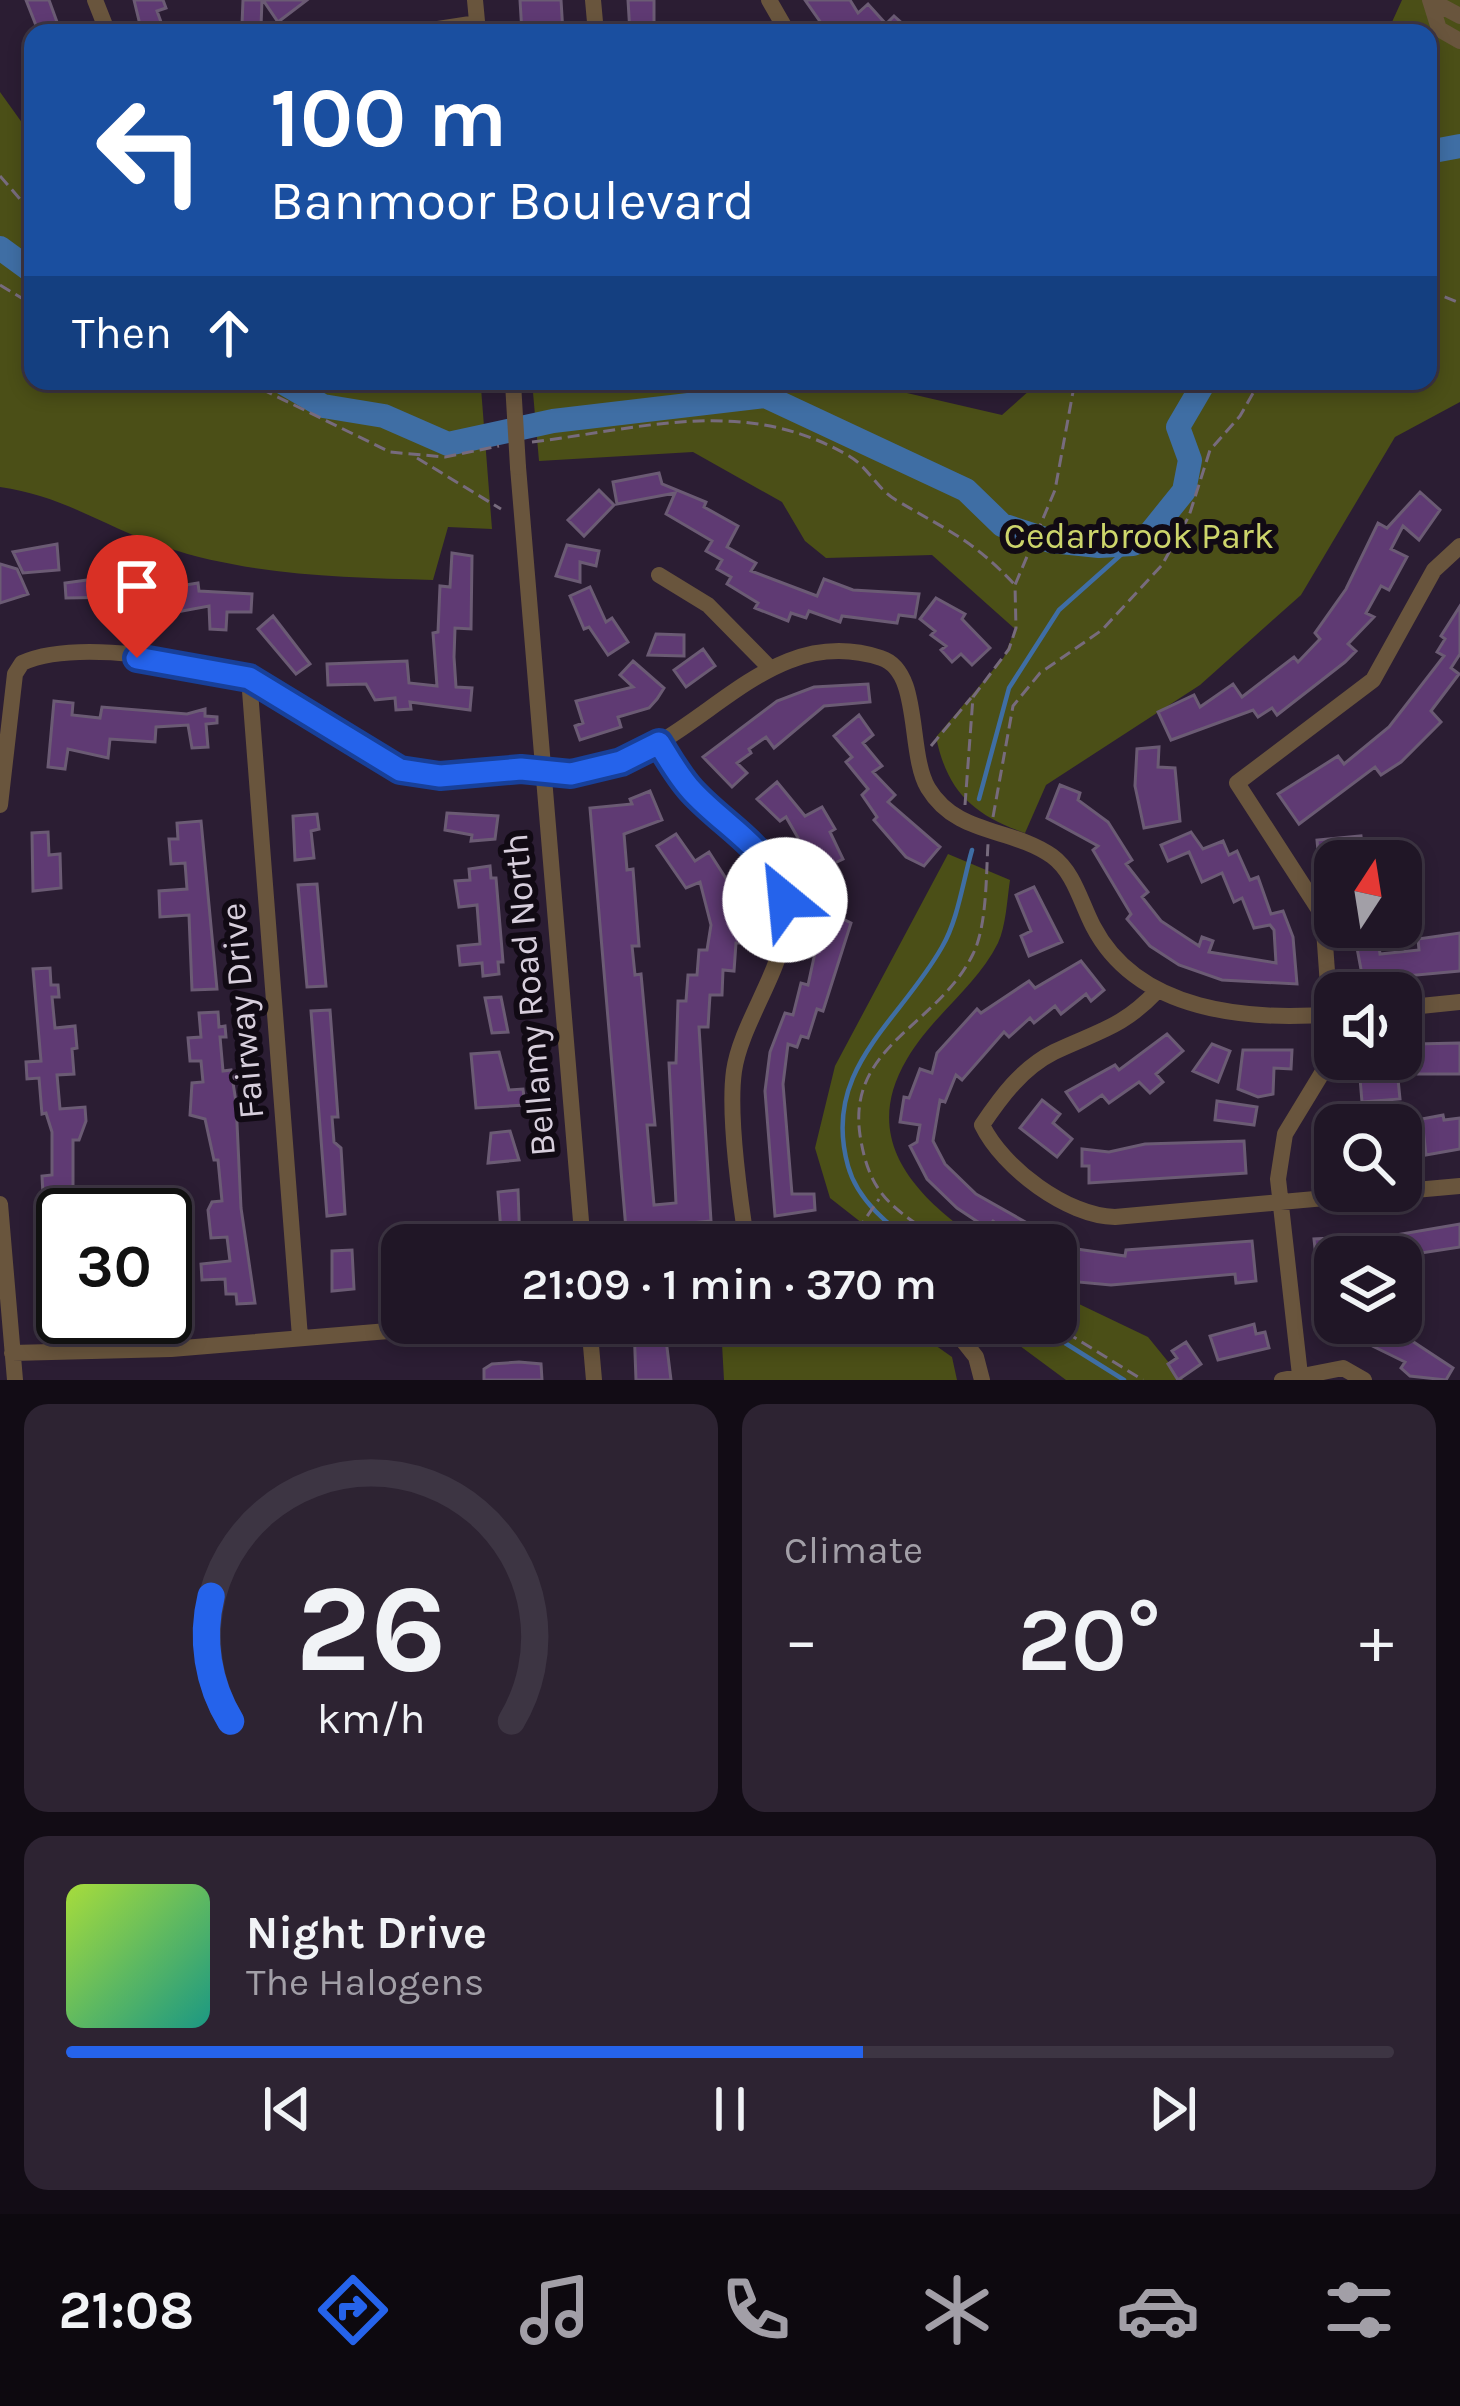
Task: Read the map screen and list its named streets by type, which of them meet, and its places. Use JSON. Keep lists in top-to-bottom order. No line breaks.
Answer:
{"streets":{"street":["Bellamy Road North","Fairway Drive"]},"parks":["Cedarbrook Park"],"north":"top","page":{"turn":["100 m","Banmoor Boulevard"],"then":"Then","limit":"30","trip":"21:09 · 1 min · 370 m","tile":"Climate","heat":["−","20°","+"],"song":["Night Drive","The Halogens"],"tabs":"21:08","gauge":["26","km/h"]}}
